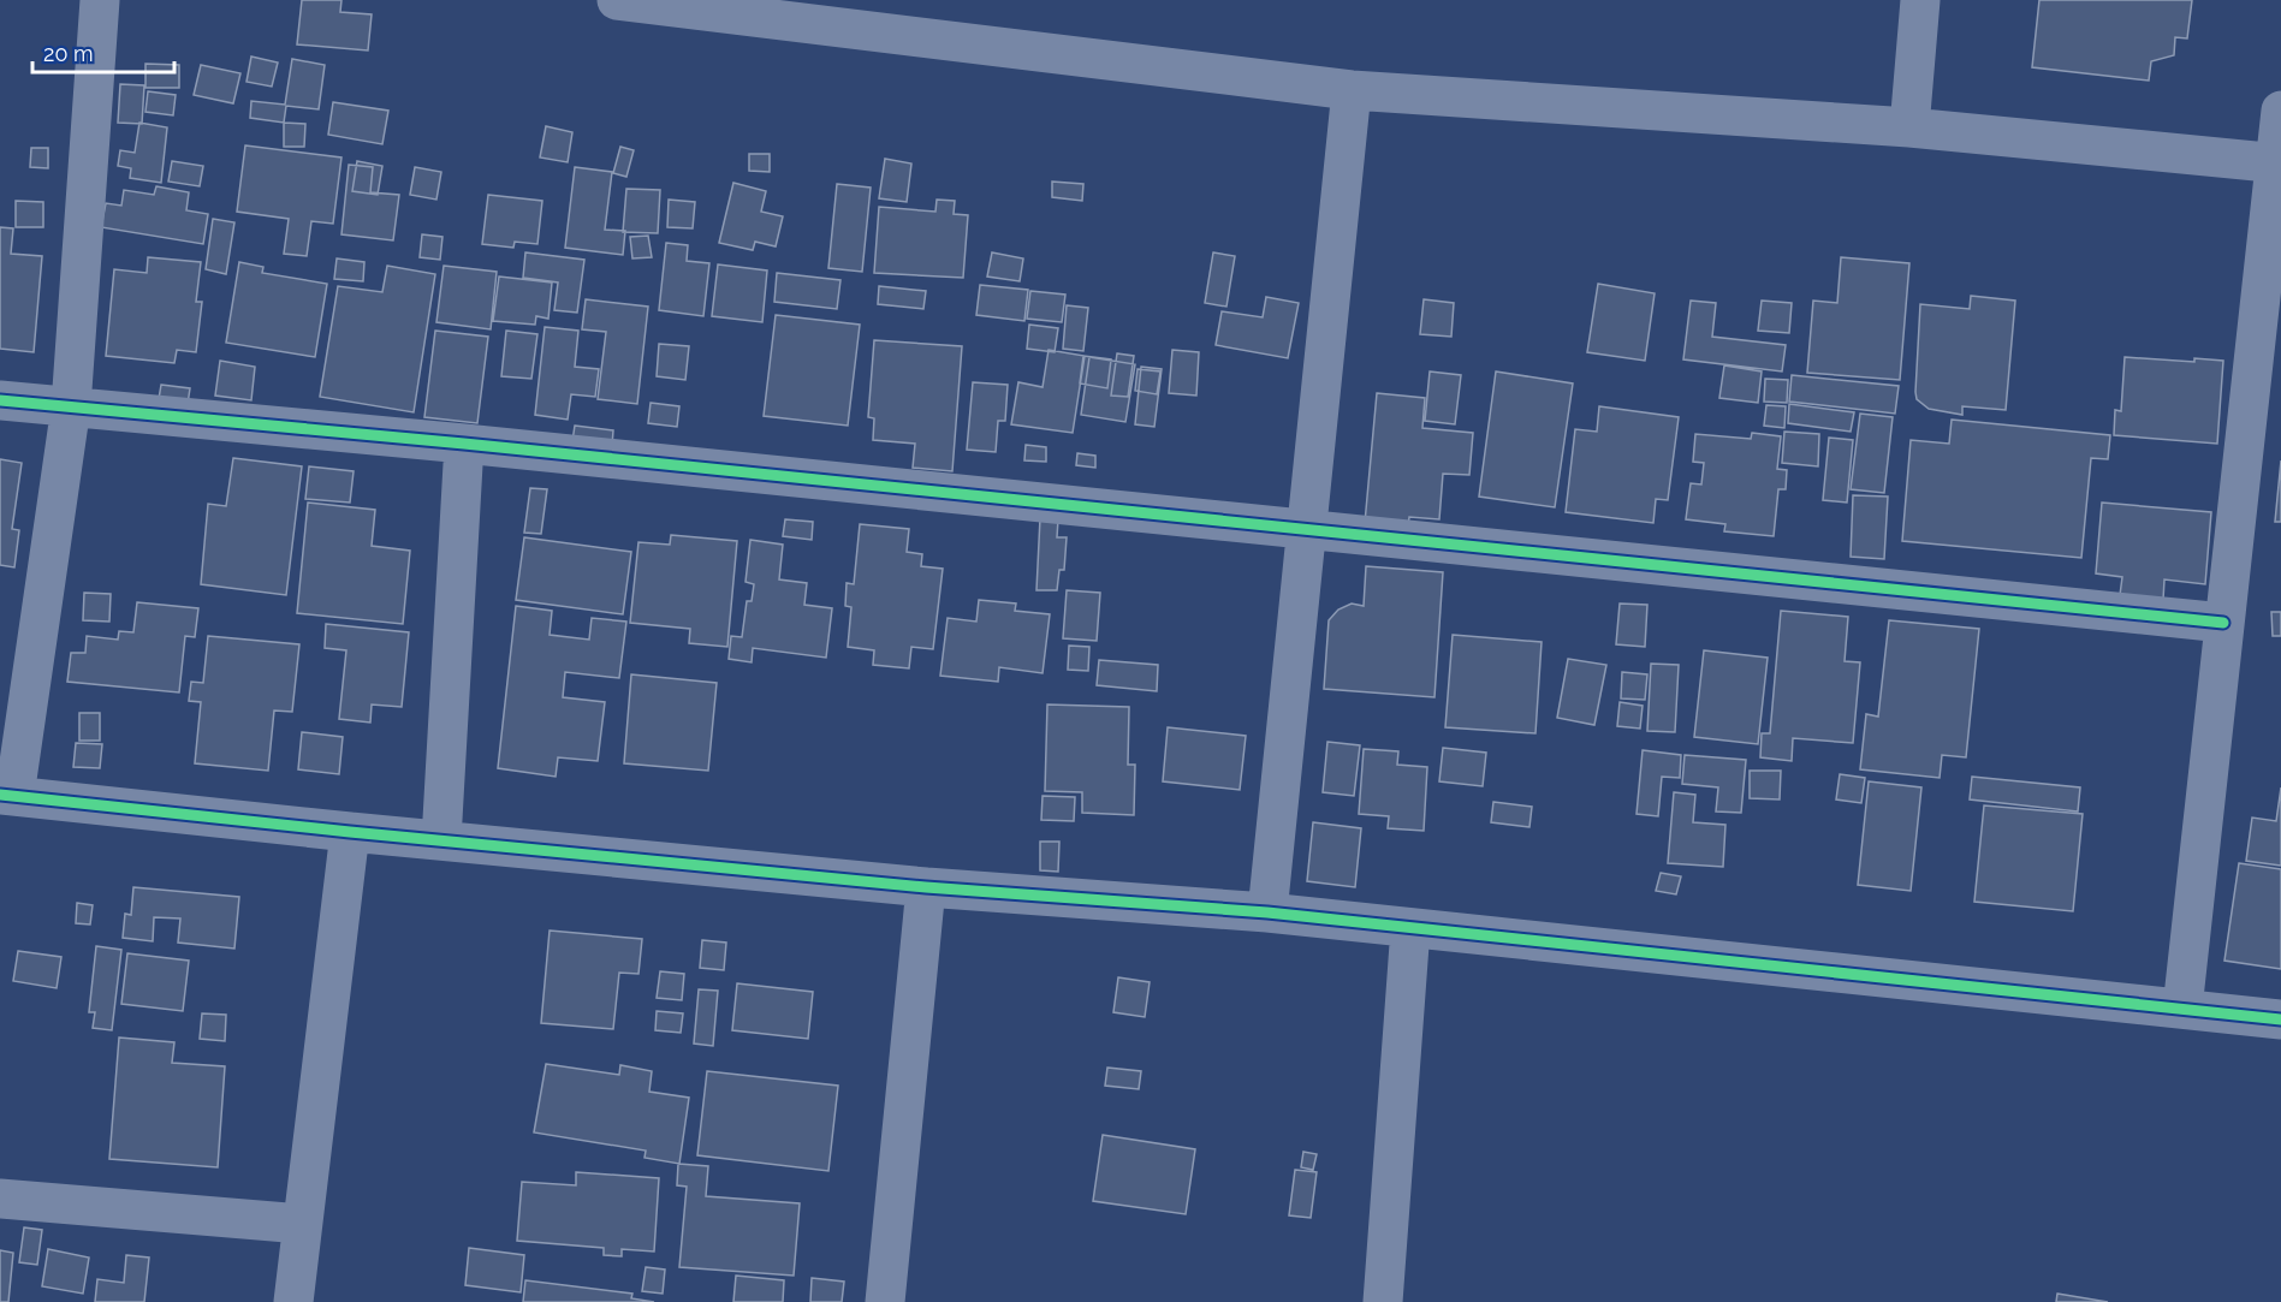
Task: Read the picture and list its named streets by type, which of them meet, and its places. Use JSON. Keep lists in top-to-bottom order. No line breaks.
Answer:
{"scale_bar":"20 m"}
